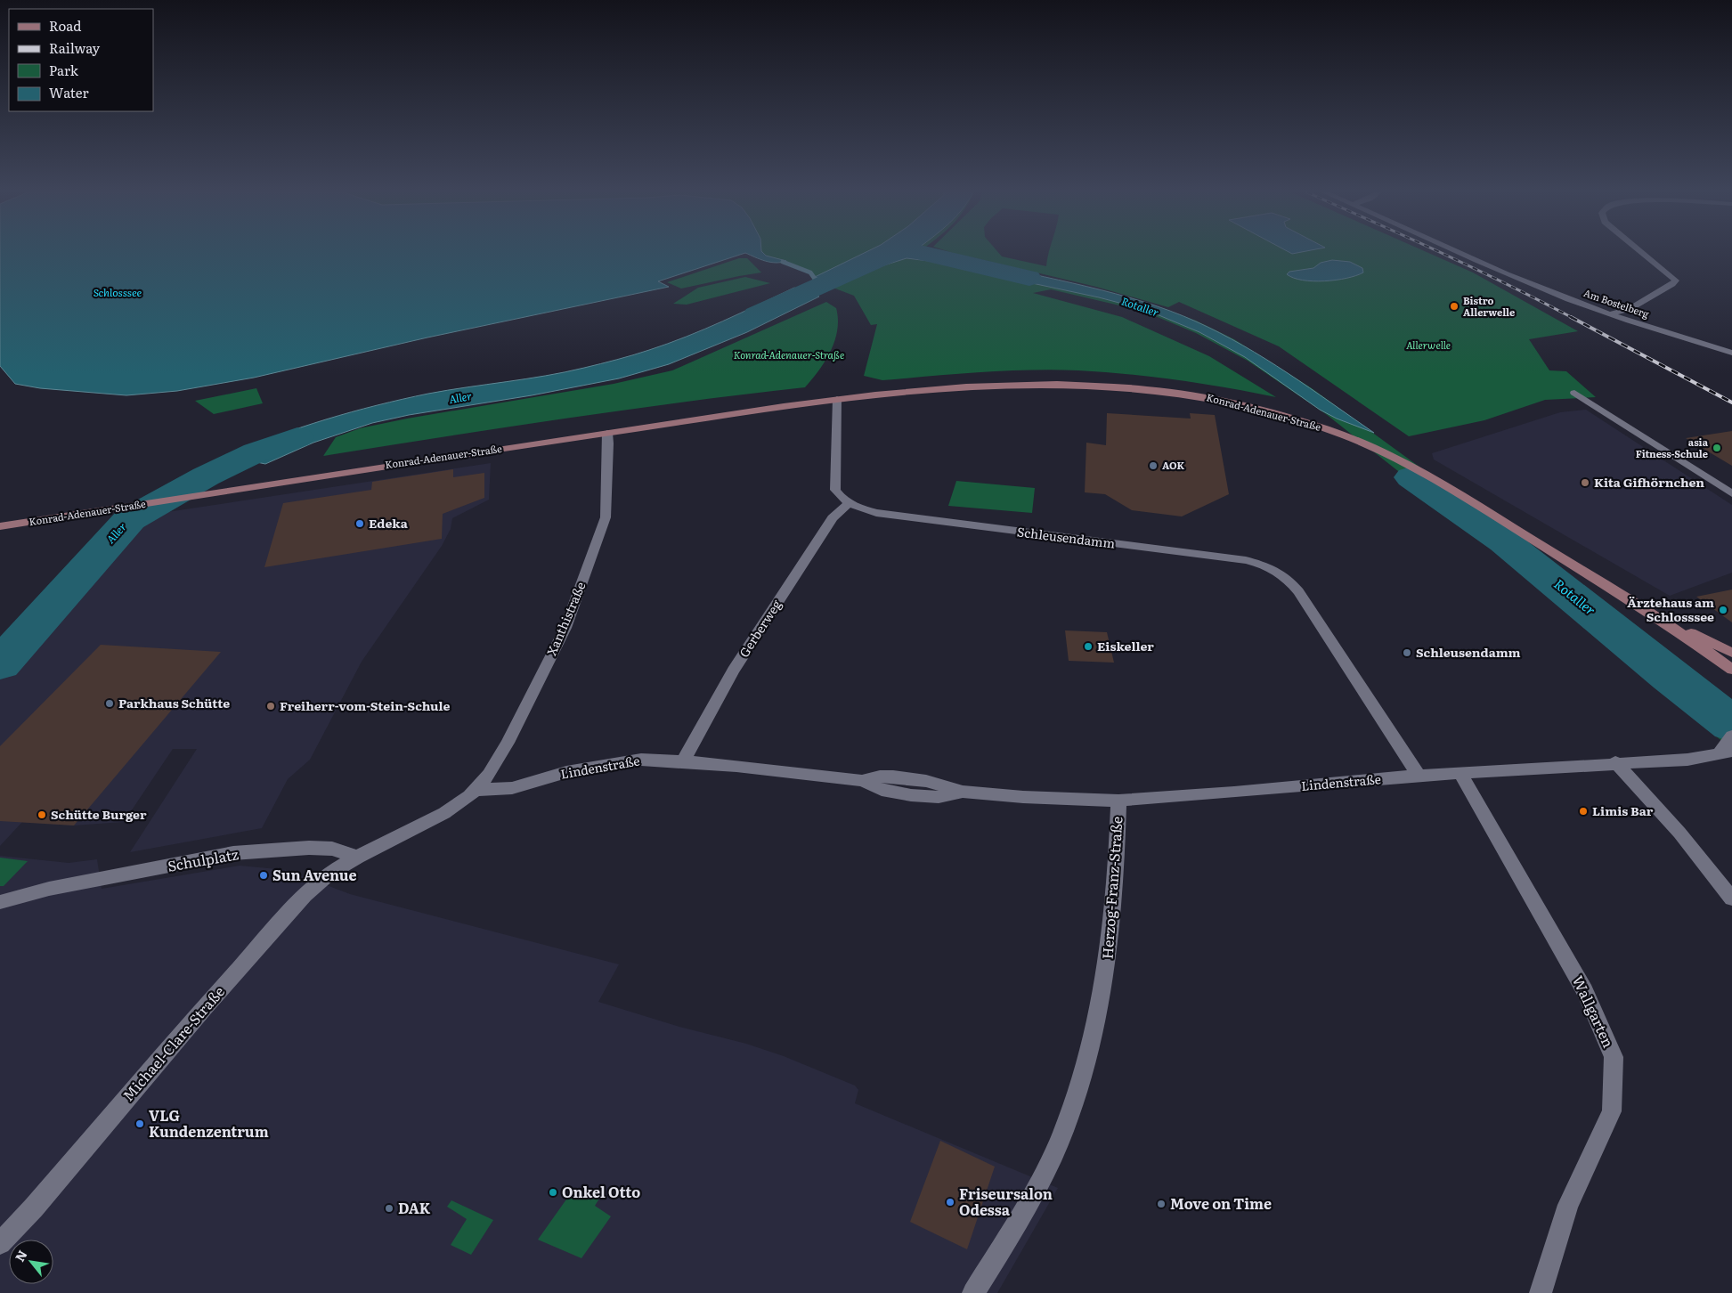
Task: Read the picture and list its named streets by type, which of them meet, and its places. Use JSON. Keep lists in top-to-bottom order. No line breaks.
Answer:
{"streets":{"street":["Am Bostelberg","Konrad-Adenauer-Straße","Schleusendamm","Xanthistraße","Gerberweg","Lindenstraße","Schulplatz","Herzog-Franz-Straße","Wallgarten","Michael-Clare-Straße"]},"crossings":[["Konrad-Adenauer-Straße","Xanthistraße"],["Schleusendamm","Gerberweg"],["Schleusendamm","Lindenstraße"],["Xanthistraße","Lindenstraße"],["Gerberweg","Lindenstraße"],["Lindenstraße","Herzog-Franz-Straße"],["Lindenstraße","Wallgarten"],["Schulplatz","Michael-Clare-Straße"]],"water":["Schlosssee","Rotaller","Aller"],"parks":["Allerwelle","Konrad-Adenauer-Straße"],"places":["Bistro Allerwelle","asia Fitness-Schule","AOK","Kita Gifhörnchen","Edeka","Ärztehaus am Schlosssee","Eiskeller","Schleusendamm","Parkhaus Schütte","Freiherr-vom-Stein-Schule","Limis Bar","Schütte Burger","Sun Avenue","VLG Kundenzentrum","Onkel Otto","Friseursalon Odessa","Move on Time","DAK"],"legend":["Road","Railway","Park","Water"],"north":"top left"}
